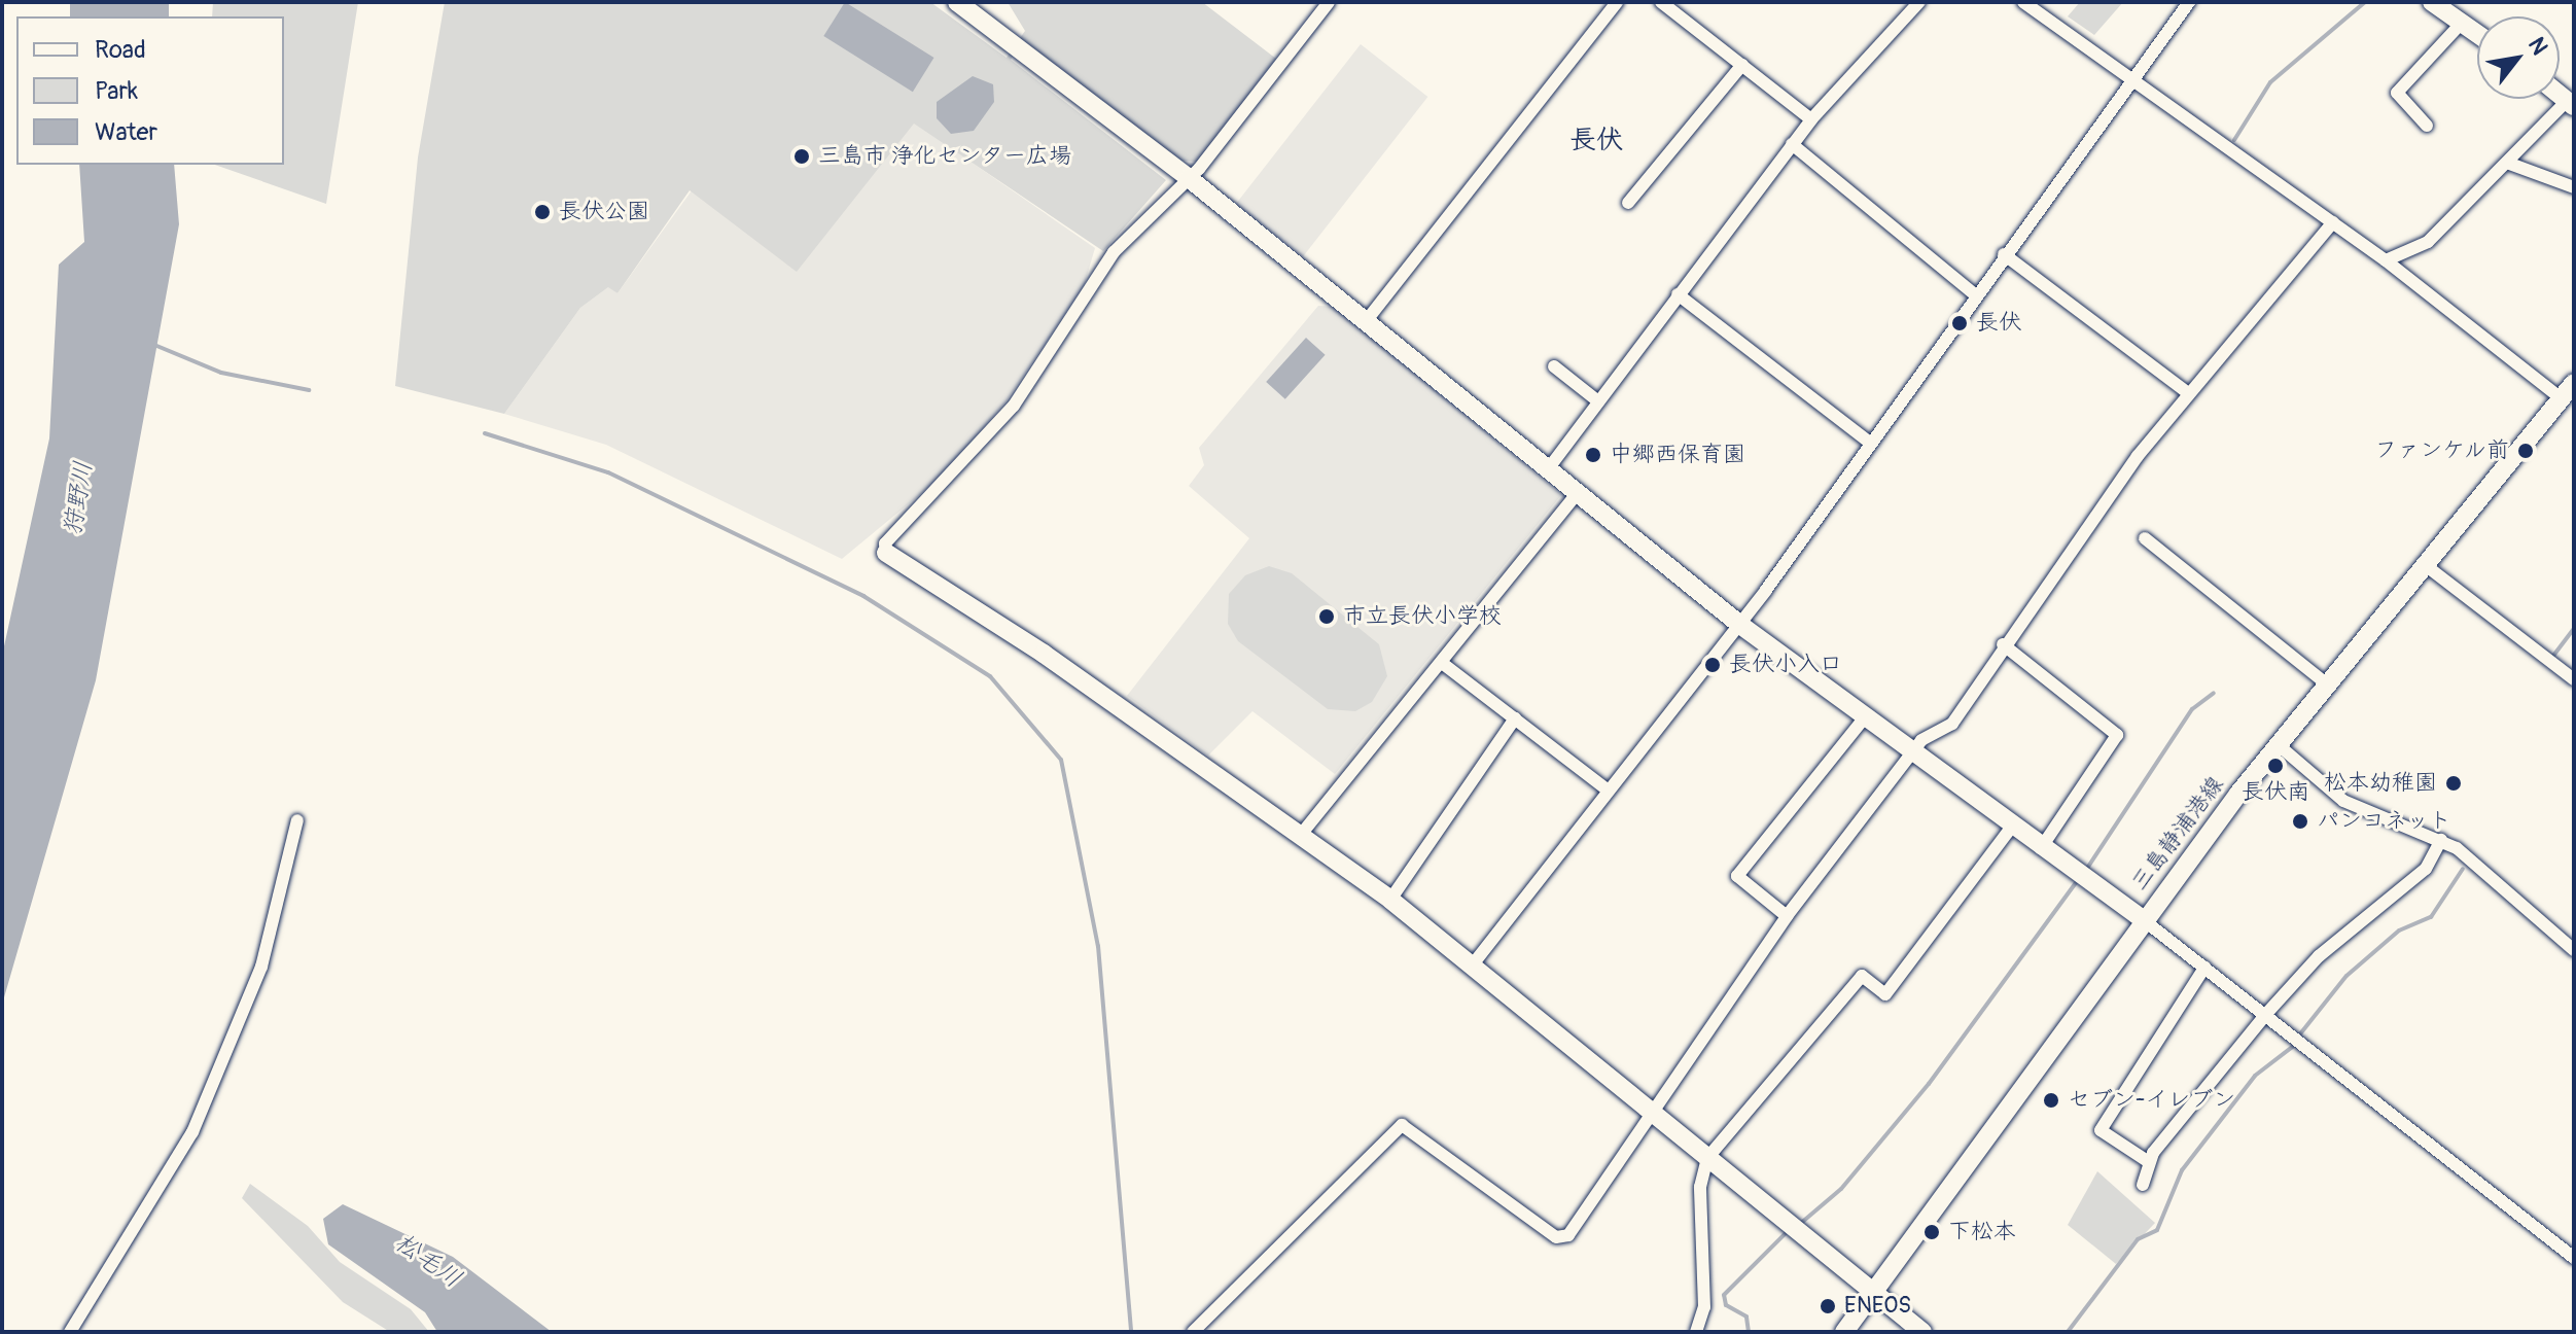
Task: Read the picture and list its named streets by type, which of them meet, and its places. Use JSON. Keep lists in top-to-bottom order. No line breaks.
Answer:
{"streets":{"street":["三島静浦港線"]},"districts":["長伏"],"water":["狩野川","松毛川"],"places":["三島市 浄化センター広場","長伏公園","長伏","ファンケル前","中郷西保育園","市立長伏小学校","長伏小入口","長伏南","松本幼稚園","パンコネット","セブン-イレブン","下松本","ENEOS"],"legend":["Road","Park","Water"],"north":"top right"}
